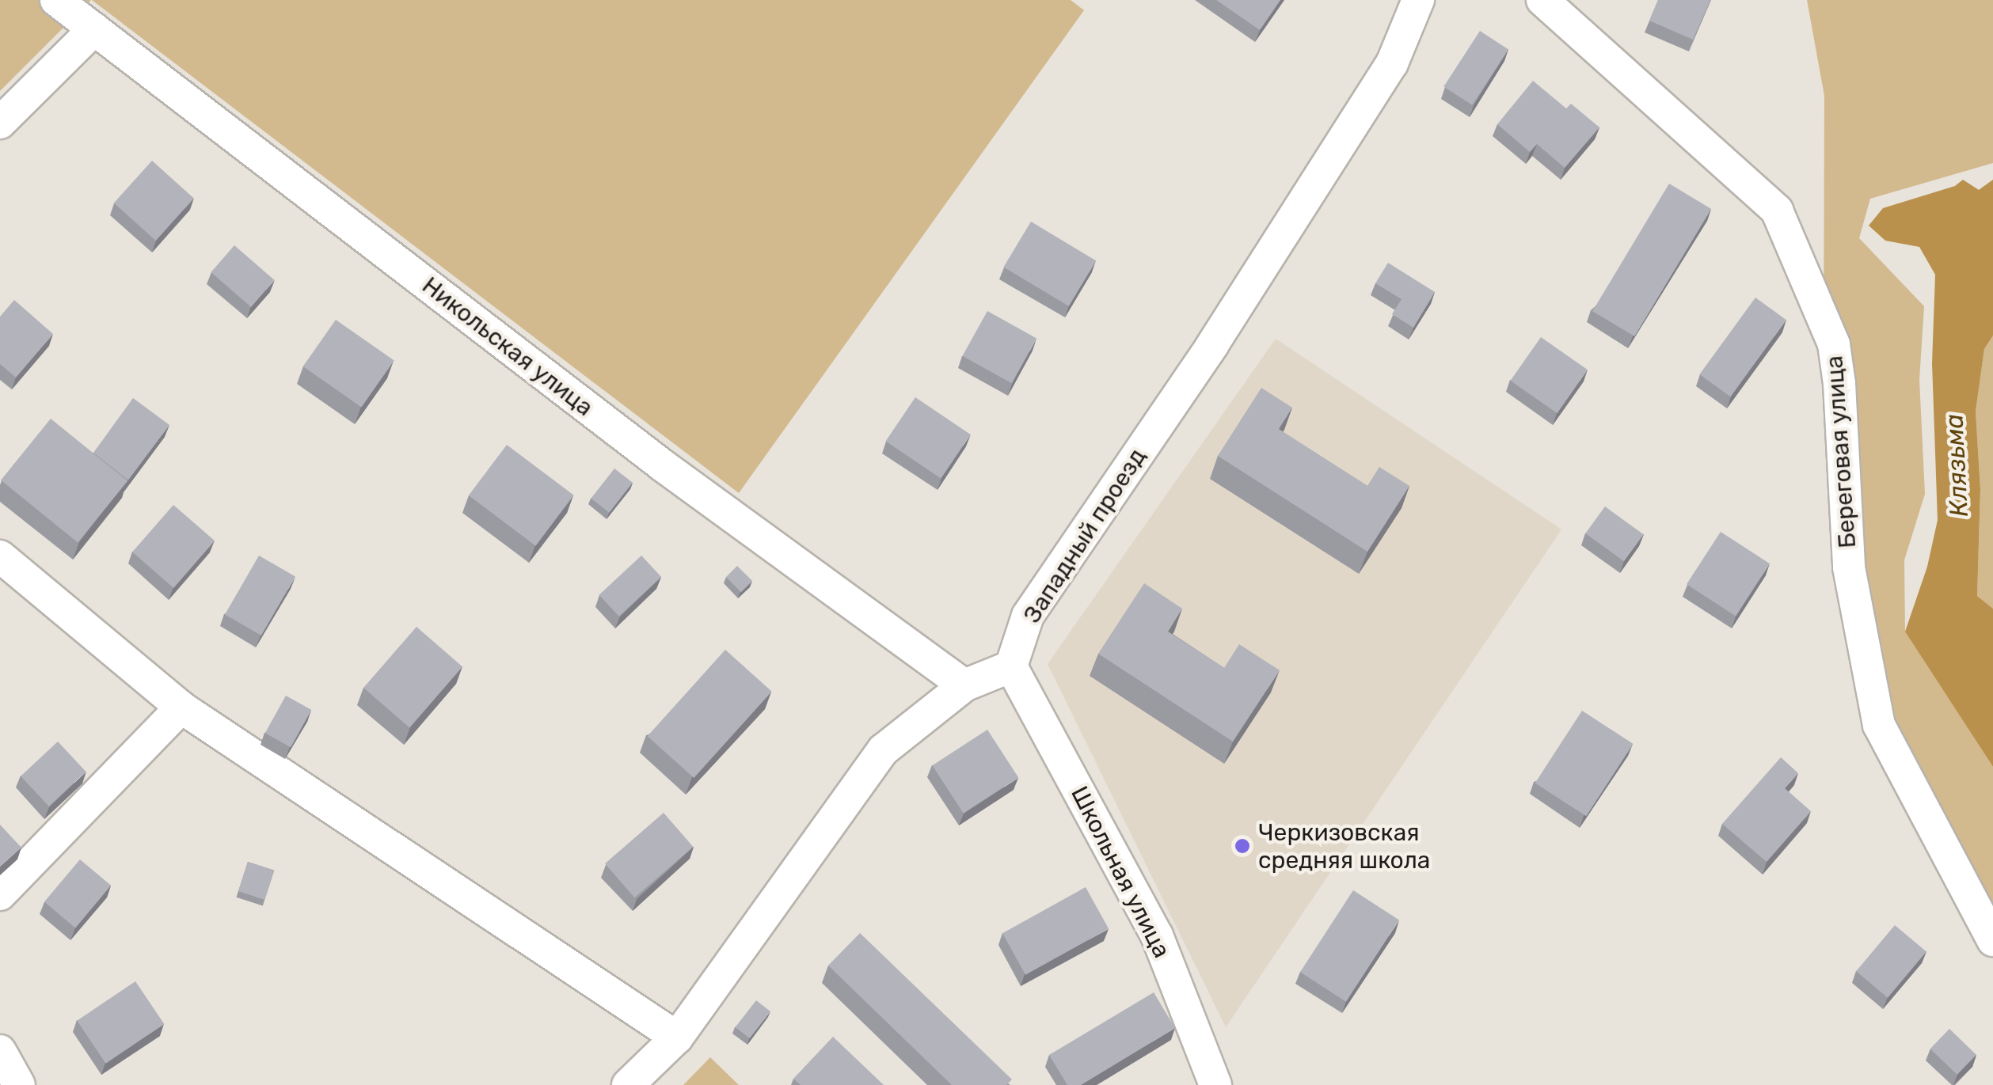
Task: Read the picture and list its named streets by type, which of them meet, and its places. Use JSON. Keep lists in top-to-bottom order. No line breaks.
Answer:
{"streets":{"street":["Никольская улица","Береговая улица","Западный проезд","Школьная улица"]},"crossings":[["Западный проезд","Школьная улица"]],"water":["Клязьма"],"places":["Черкизовская средняя школа"]}
